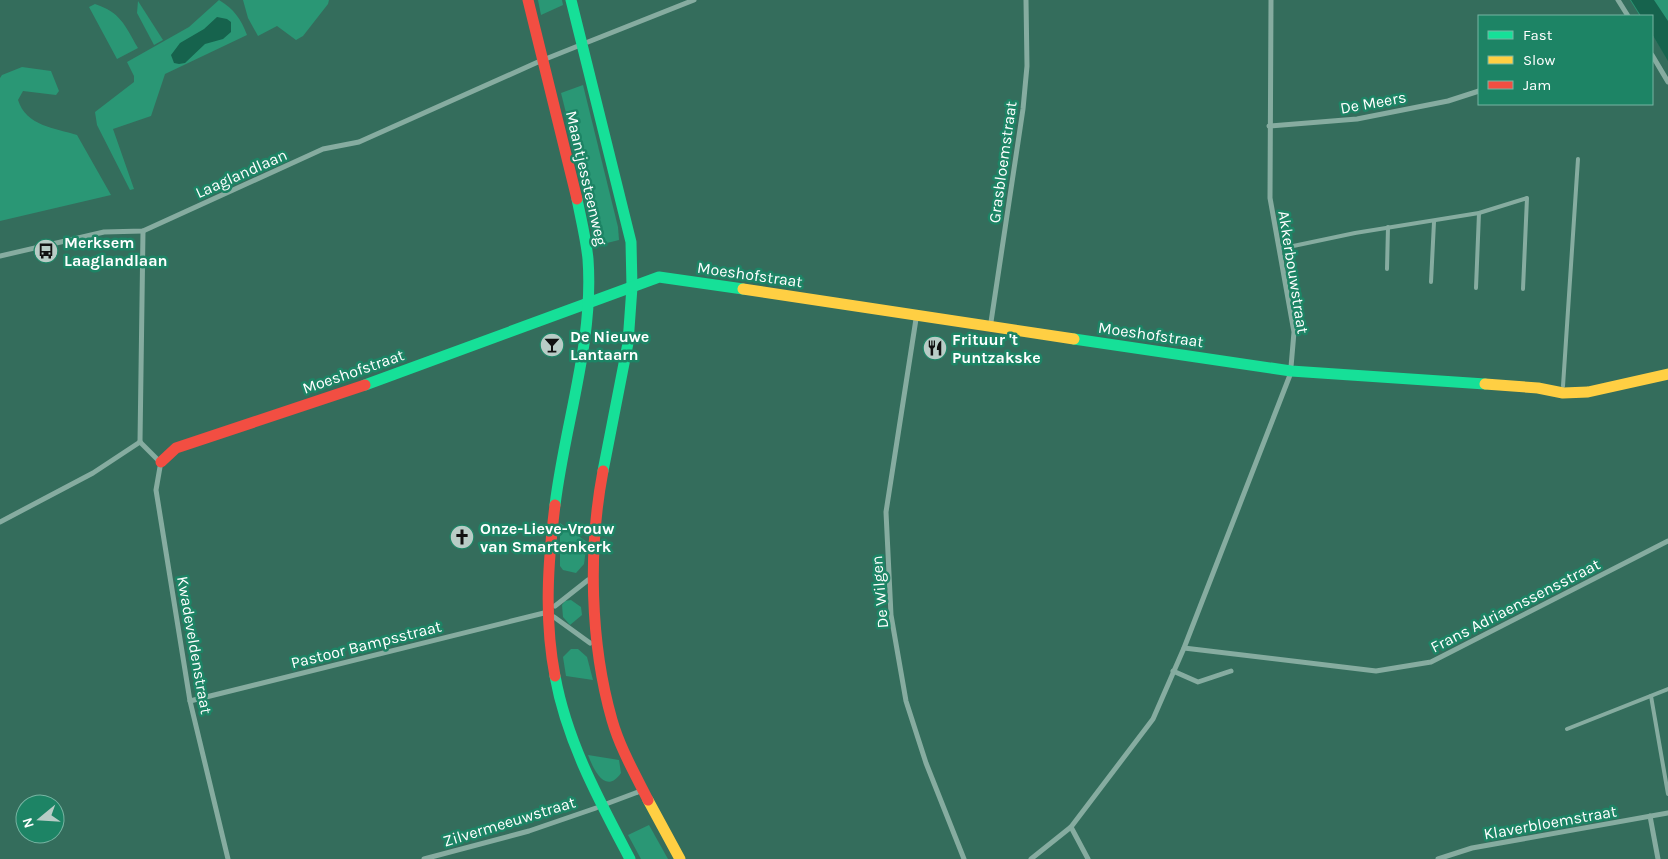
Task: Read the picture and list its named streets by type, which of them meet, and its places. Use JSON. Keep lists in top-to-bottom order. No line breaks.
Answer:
{"streets":{"street":["De Meers","Grasbloemstraat","Laaglandlaan","Maantjessteenweg","Akkerbouwstraat","Moeshofstraat","De Wilgen","Frans Adriaenssensstraat","Pastoor Bampsstraat","Kwadeveldenstraat","Zilvermeeuwstraat","Klaverbloemstraat"]},"crossings":[["De Meers","Akkerbouwstraat"],["Grasbloemstraat","Moeshofstraat"],["Laaglandlaan","Maantjessteenweg"],["Maantjessteenweg","Moeshofstraat"],["Maantjessteenweg","Pastoor Bampsstraat"],["Maantjessteenweg","Zilvermeeuwstraat"],["Akkerbouwstraat","Moeshofstraat"],["Akkerbouwstraat","Frans Adriaenssensstraat"],["Moeshofstraat","De Wilgen"],["Moeshofstraat","Kwadeveldenstraat"],["Pastoor Bampsstraat","Kwadeveldenstraat"]],"places":{"bus stop":["Merksem Laaglandlaan"],"bar":["De Nieuwe Lantaarn"],"restaurant":["Frituur 't Puntzakske"],"church":["Onze-Lieve-Vrouw van Smartenkerk"]},"legend":["Fast","Slow","Jam"],"north":"left"}
